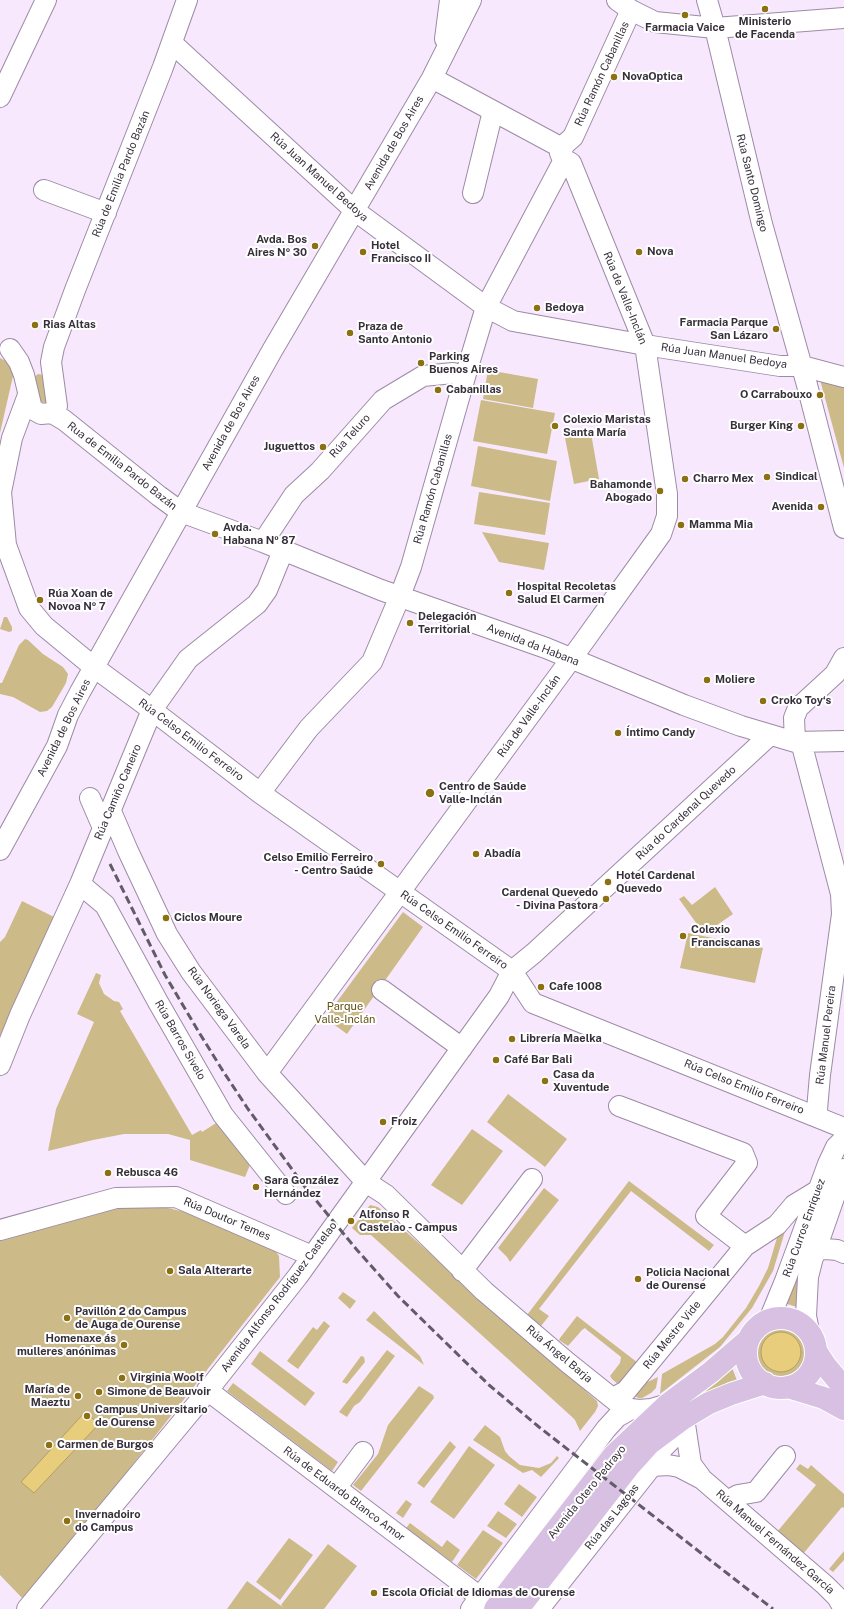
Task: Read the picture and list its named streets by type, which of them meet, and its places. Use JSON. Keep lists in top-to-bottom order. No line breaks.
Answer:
{"streets":{"main road":["Avenida Otero Pedrayo"],"street":["Rúa Ramón Cabanillas","Avenida de Bos Aires","Rúa de Emilia Pardo Bazán","Rúa Juan Manuel Bedoya","Rúa Santo Domingo","Rúa de Valle-Inclán","Rúa Teluro","Rua de Emilia Pardo Bazán","Avenida da Habana","Rúa Celso Emilio Ferreiro","Rúa Camiño Caneiro","Rúa do Cardenal Quevedo","Rúa Noriega Varela","Rúa Manuel Pereira","Rúa Barros Sivelo","Rúa Doutor Temes","Rúa Curros Enríquez","Avenida Alfonso Rodríguez Castelao","Rúa Mestre Vide","Rúa Ángel Barja","Rúa de Eduardo Blanco Amor","Rúa das Lagoas","Rúa Manuel Fernández García"]},"crossings":[["Rúa Ramón Cabanillas","Rúa Juan Manuel Bedoya"],["Rúa Ramón Cabanillas","Rúa de Valle-Inclán"],["Rúa Ramón Cabanillas","Rúa Teluro"],["Rúa Ramón Cabanillas","Avenida da Habana"],["Rúa Ramón Cabanillas","Rúa Celso Emilio Ferreiro"],["Avenida de Bos Aires","Rúa Juan Manuel Bedoya"],["Avenida de Bos Aires","Rúa de Valle-Inclán"],["Avenida de Bos Aires","Rua de Emilia Pardo Bazán"],["Avenida de Bos Aires","Avenida da Habana"],["Avenida de Bos Aires","Rúa Celso Emilio Ferreiro"],["Rúa de Emilia Pardo Bazán","Rúa Juan Manuel Bedoya"],["Rúa de Emilia Pardo Bazán","Rua de Emilia Pardo Bazán"],["Rúa de Emilia Pardo Bazán","Rúa Celso Emilio Ferreiro"],["Rúa Juan Manuel Bedoya","Rúa Santo Domingo"],["Rúa Juan Manuel Bedoya","Rúa de Valle-Inclán"],["Rúa de Valle-Inclán","Avenida da Habana"],["Rúa de Valle-Inclán","Rúa Celso Emilio Ferreiro"],["Rúa de Valle-Inclán","Rúa Noriega Varela"],["Rúa Teluro","Avenida da Habana"],["Rua de Emilia Pardo Bazán","Avenida da Habana"],["Avenida da Habana","Rúa Camiño Caneiro"],["Avenida da Habana","Rúa do Cardenal Quevedo"],["Avenida da Habana","Rúa Manuel Pereira"],["Rúa Celso Emilio Ferreiro","Rúa Camiño Caneiro"],["Rúa Celso Emilio Ferreiro","Rúa do Cardenal Quevedo"],["Rúa Celso Emilio Ferreiro","Rúa Manuel Pereira"],["Rúa Celso Emilio Ferreiro","Avenida Alfonso Rodríguez Castelao"],["Rúa Camiño Caneiro","Rúa Noriega Varela"],["Rúa Camiño Caneiro","Rúa Barros Sivelo"],["Rúa do Cardenal Quevedo","Avenida Alfonso Rodríguez Castelao"],["Rúa Noriega Varela","Avenida Alfonso Rodríguez Castelao"],["Rúa Noriega Varela","Rúa Ángel Barja"],["Rúa Doutor Temes","Avenida Alfonso Rodríguez Castelao"],["Rúa Curros Enríquez","Rúa Mestre Vide"],["Rúa Curros Enríquez","Avenida Otero Pedrayo"],["Avenida Alfonso Rodríguez Castelao","Rúa Ángel Barja"],["Avenida Alfonso Rodríguez Castelao","Rúa de Eduardo Blanco Amor"],["Rúa Mestre Vide","Rúa Ángel Barja"],["Avenida Otero Pedrayo","Rúa de Eduardo Blanco Amor"],["Avenida Otero Pedrayo","Rúa das Lagoas"],["Avenida Otero Pedrayo","Rúa Manuel Fernández García"],["Rúa das Lagoas","Rúa Manuel Fernández García"]],"parks":["Parque Valle-Inclán"],"places":["Ministerio de Facenda","Farmacia Vaice","NovaOptica","Avda. Bos Aires Nº 30","Hotel Francisco II","Nova","Bedoya","Rias Altas","Farmacia Parque San Lázaro","Praza de Santo Antonio","Parking Buenos Aires","Cabanillas","O Carrabouxo","Colexio Maristas Santa María","Burger King","Juguettos","Sindical","Charro Mex","Bahamonde Abogado","Avenida","Mamma Mia","Avda. Habana Nº 87","Hospital Recoletas Salud El Carmen","Rúa Xoan de Novoa Nº 7","Delegación Territorial","Moliere","Croko Toy‘s","Íntimo Candy","Centro de Saúde Valle-Inclán","Abadía","Celso Emilio Ferreiro - Centro Saúde","Hotel Cardenal Quevedo","Cardenal Quevedo - Divina Pastora","Ciclos Moure","Colexio Franciscanas","Cafe 1008","Librería Maelka","Café Bar Bali","Casa da Xuventude","Froiz","Rebusca 46","Sara González Hernández","Alfonso R Castelao - Campus","Sala Alterarte","Policia Nacional de Ourense","Pavillón 2 do Campus de Auga de Ourense","Homenaxe ás mulleres anónimas","Virginia Woolf","Simone de Beauvoir","María de Maeztu","Campus Universitario de Ourense","Carmen de Burgos","Invernadoiro do Campus","Escola Oficial de Idiomas de Ourense"]}
